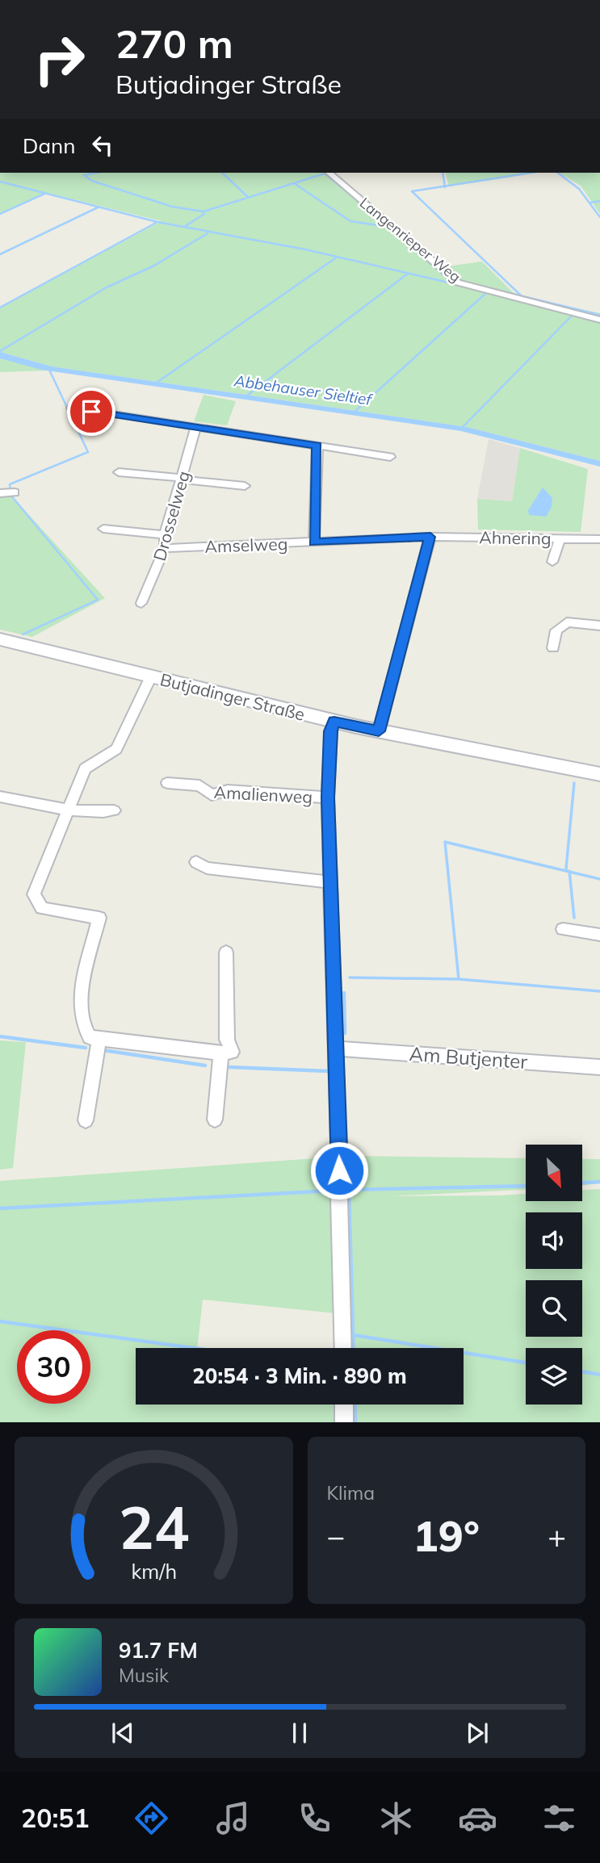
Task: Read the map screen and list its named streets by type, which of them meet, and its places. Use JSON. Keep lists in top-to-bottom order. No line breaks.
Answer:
{"streets":{"main road":["Butjadinger Straße"],"street":["Langenrieper Weg","Drosselweg","Ahnering","Amselweg","Amalienweg","Am Butjenter"]},"crossings":[["Drosselweg","Amselweg"],["Ahnering","Amselweg"]],"water":["Abbehauser Sieltief"],"north":"bottom right","page":{"turn":["270 m","Butjadinger Straße"],"then":"Dann","limit":"30","trip":"20:54 · 3 Min. · 890 m","tile":"Klima","heat":["−","19°","+"],"song":["91.7 FM","Musik"],"tabs":"20:51","gauge":["24","km/h"]}}
